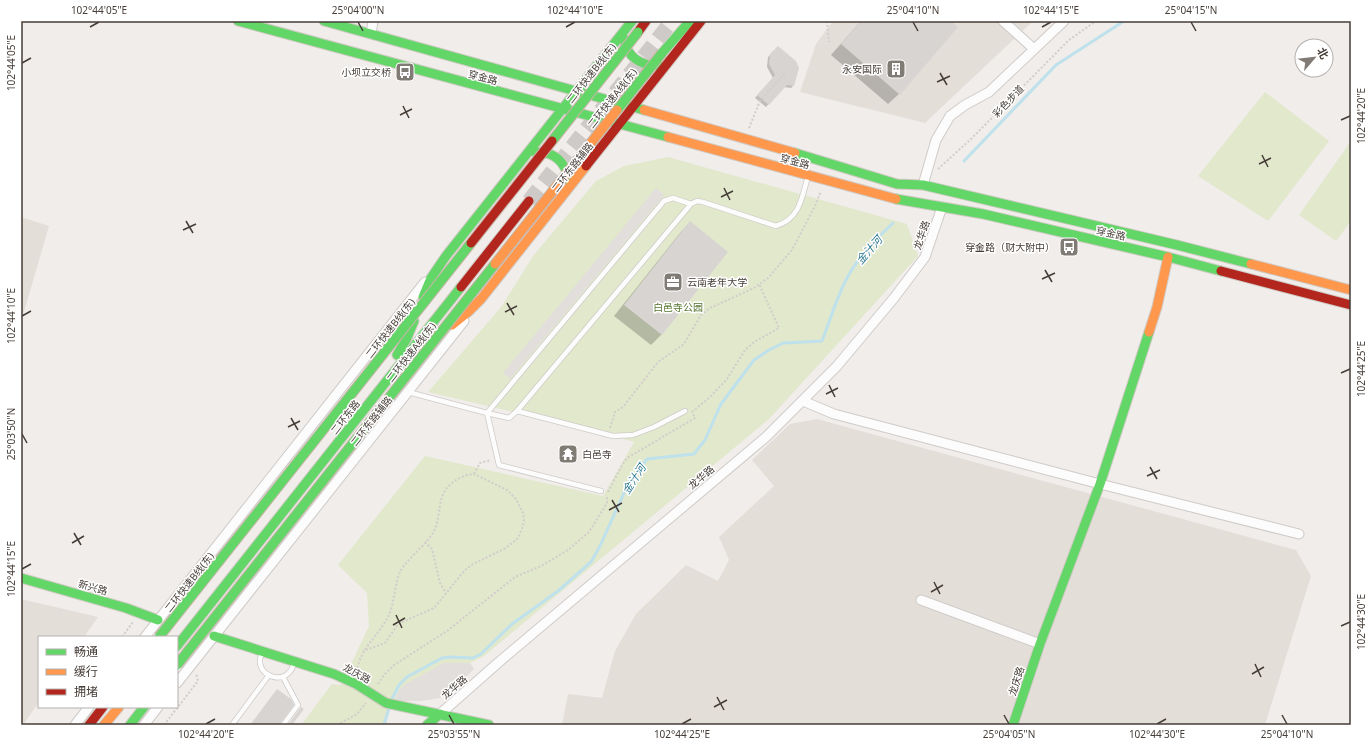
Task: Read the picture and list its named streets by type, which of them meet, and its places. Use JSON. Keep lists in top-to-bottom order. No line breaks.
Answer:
{"streets":{"main road":["二环快速B线(东)","穿金路","二环快速A线(东)","二环东路辅路","龙华路","二环东路","新兴路","龙庆路"],"path":["彩色步道"]},"crossings":[["穿金路","彩色步道"],["穿金路","二环东路辅路"],["穿金路","龙华路"],["穿金路","龙庆路"],["二环东路辅路","龙庆路"],["龙华路","龙庆路"]],"water":["金汁河"],"parks":["白邑寺公园"],"places":{"building":["永安国际"],"bus stop":["小坝立交桥","穿金路（财大附中）"],"office":["云南老年大学"],"temple":["白邑寺"]},"legend":["畅通","缓行","拥堵"],"north":"top right","coordinates":["102°44'05\"E","25°04'00\"N","102°44'10\"E","25°04'10\"N","102°44'15\"E","25°04'15\"N","102°44'20\"E","102°44'25\"E","25°03'50\"N","102°44'30\"E","25°03'55\"N","25°04'05\"N"]}
